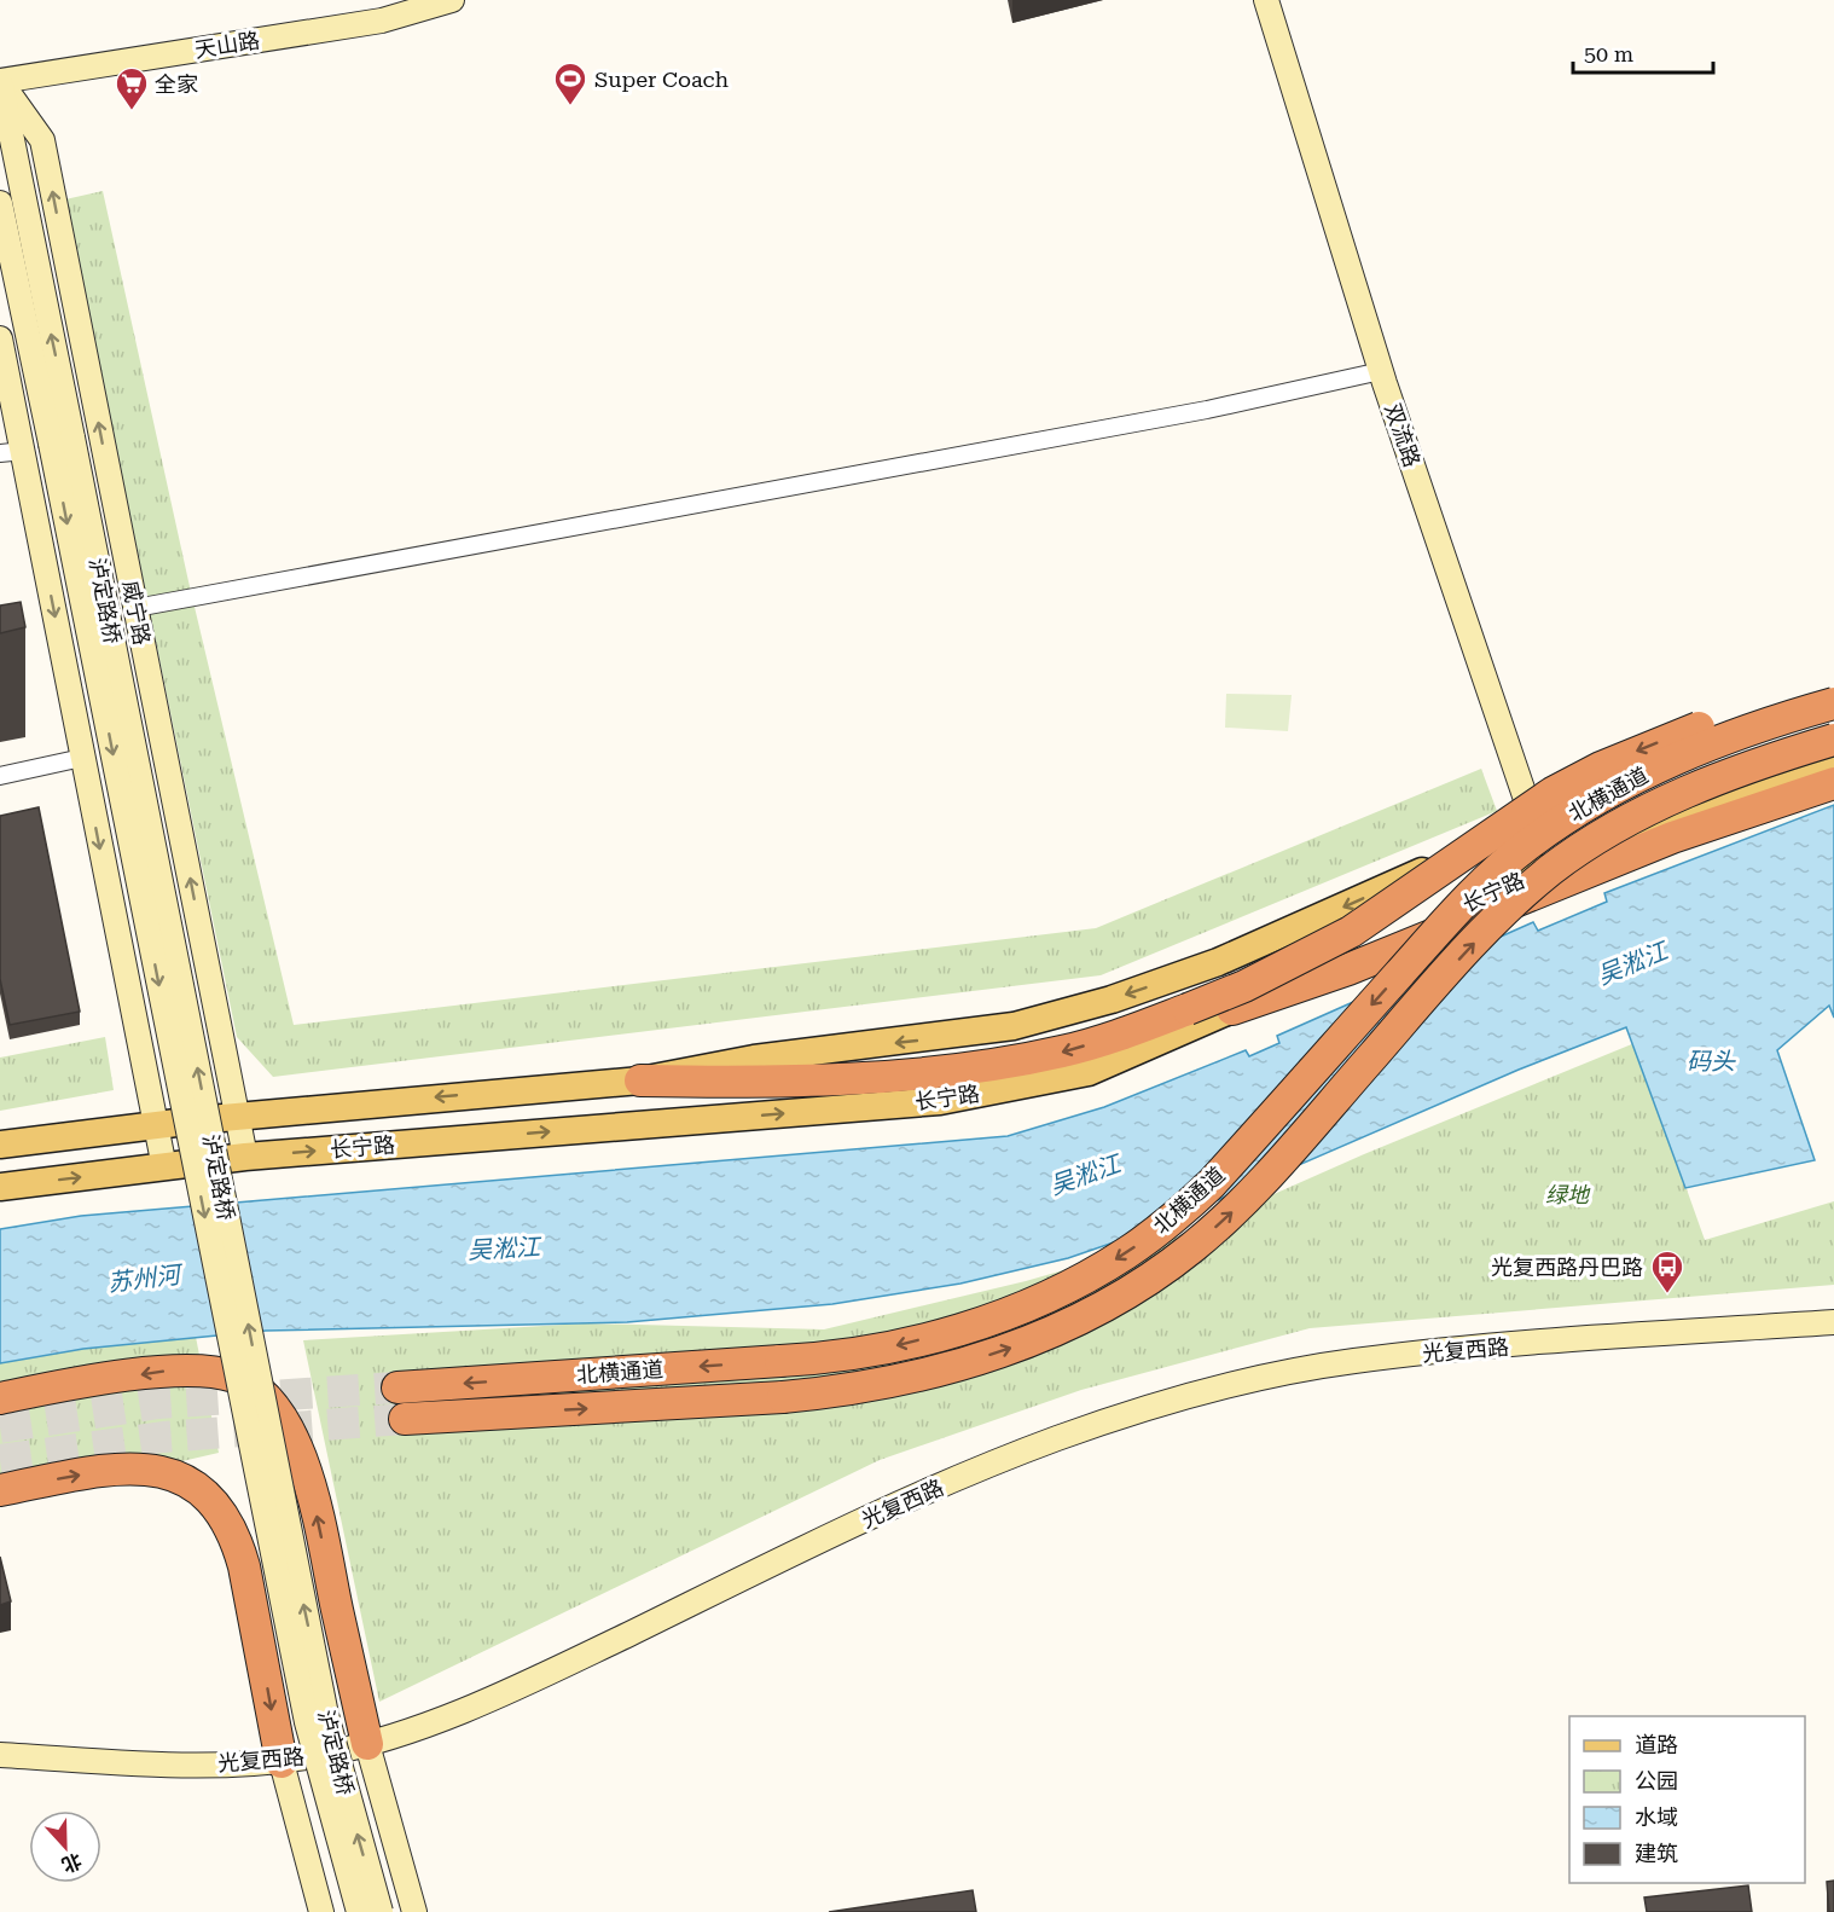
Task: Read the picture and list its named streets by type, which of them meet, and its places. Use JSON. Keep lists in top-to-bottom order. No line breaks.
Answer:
{"streets":{"highway":["北横通道"],"main road":["天山路","双流路","泸定路桥","威宁路","长宁路","光复西路"]},"crossings":[["天山路","威宁路"],["双流路","长宁路"],["威宁路","长宁路"]],"water":["吴淞江","码头","苏州河"],"parks":["绿地"],"places":{"sports":["Super Coach"],"supermarket":["全家"],"bus stop":["光复西路丹巴路"]},"legend":["道路","公园","水域","建筑"],"scale_bar":"50 m","north":"bottom"}
